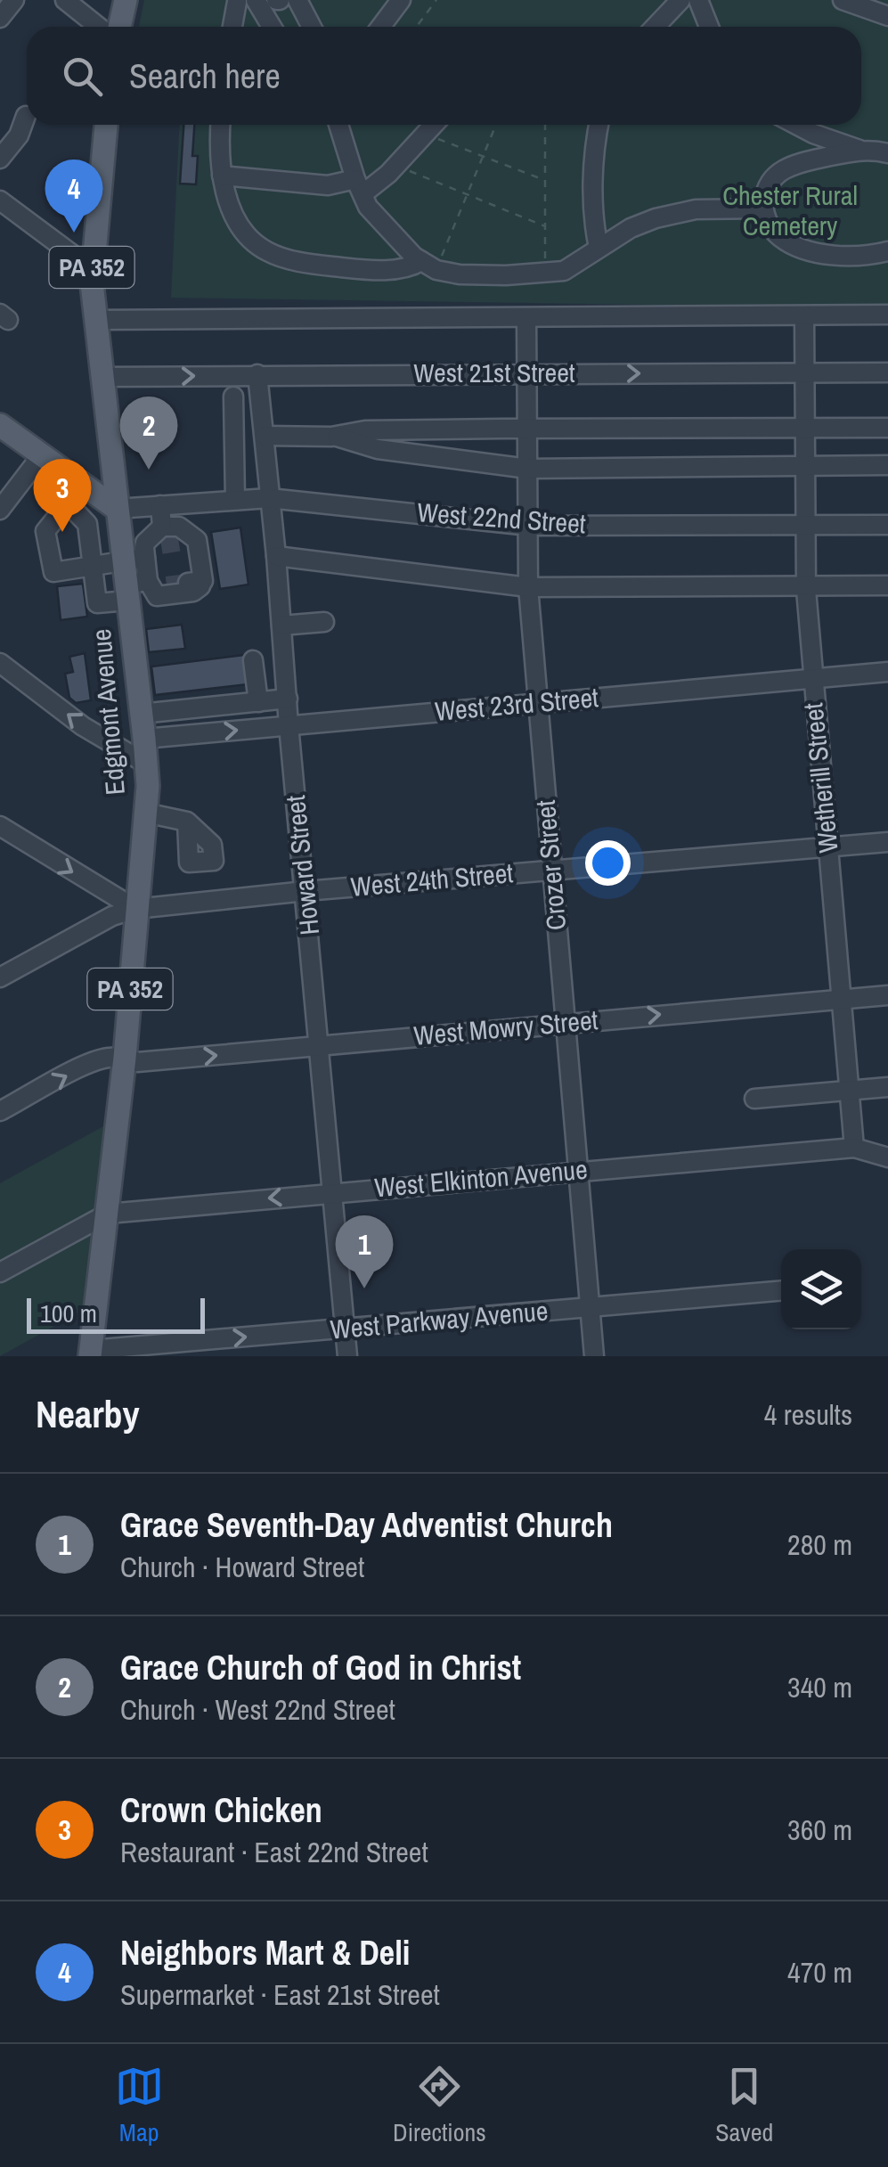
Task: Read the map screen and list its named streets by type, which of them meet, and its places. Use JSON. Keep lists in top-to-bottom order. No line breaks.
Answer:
{"streets":{"main road":["PA 352","Edgmont Avenue"],"street":["West 21st Street","West 22nd Street","West 23rd Street","Wetherill Street","Howard Street","Crozer Street","West 24th Street","West Mowry Street","West Elkinton Avenue","West Parkway Avenue"]},"crossings":[["West 21st Street","Edgmont Avenue"],["West 21st Street","Wetherill Street"],["West 21st Street","Howard Street"],["West 21st Street","Crozer Street"],["West 22nd Street","Edgmont Avenue"],["West 22nd Street","Wetherill Street"],["West 22nd Street","Howard Street"],["West 22nd Street","Crozer Street"],["West 23rd Street","Edgmont Avenue"],["West 23rd Street","Wetherill Street"],["West 23rd Street","Howard Street"],["West 23rd Street","Crozer Street"],["Edgmont Avenue","West 24th Street"],["Edgmont Avenue","West Mowry Street"],["Edgmont Avenue","West Elkinton Avenue"],["Edgmont Avenue","West Parkway Avenue"],["Wetherill Street","West 24th Street"],["Wetherill Street","West Mowry Street"],["Wetherill Street","West Elkinton Avenue"],["Howard Street","West 24th Street"],["Howard Street","West Mowry Street"],["Howard Street","West Elkinton Avenue"],["Howard Street","West Parkway Avenue"],["Crozer Street","West 24th Street"],["Crozer Street","West Mowry Street"],["Crozer Street","West Elkinton Avenue"],["Crozer Street","West Parkway Avenue"]],"one_way":["West Mowry Street","West Parkway Avenue"],"parks":["Chester Rural Cemetery"],"scale_bar":"100 m","page":{"search":"Search here","pins":["4","2","3","1"],"scale":"100 m","heading":["Nearby","4 results"],"list":[{"mark":"1","name":"Grace Seventh-Day Adventist Church","note":"Church · Howard Street","value":"280 m"},{"mark":"2","name":"Grace Church of God in Christ","note":"Church · West 22nd Street","value":"340 m"},{"mark":"3","name":"Crown Chicken","note":"Restaurant · East 22nd Street","value":"360 m"},{"mark":"4","name":"Neighbors Mart & Deli","note":"Supermarket · East 21st Street","value":"470 m"}],"nav":["Map","Directions","Saved"]}}
